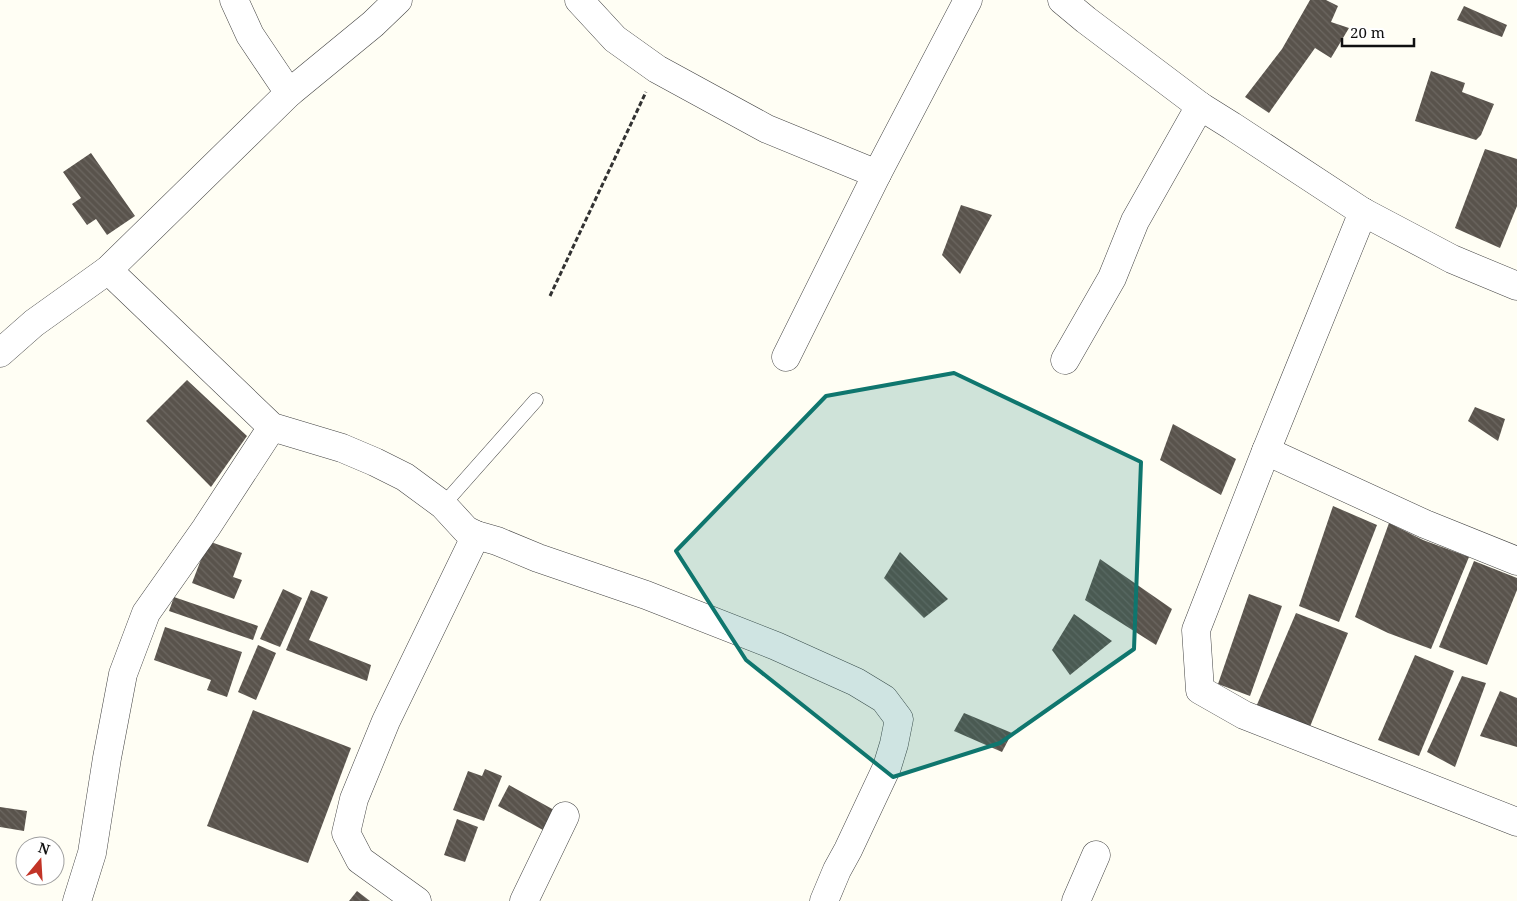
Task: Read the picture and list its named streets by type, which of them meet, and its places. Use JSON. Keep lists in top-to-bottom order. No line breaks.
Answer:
{"scale_bar":"20 m","north":"top"}
